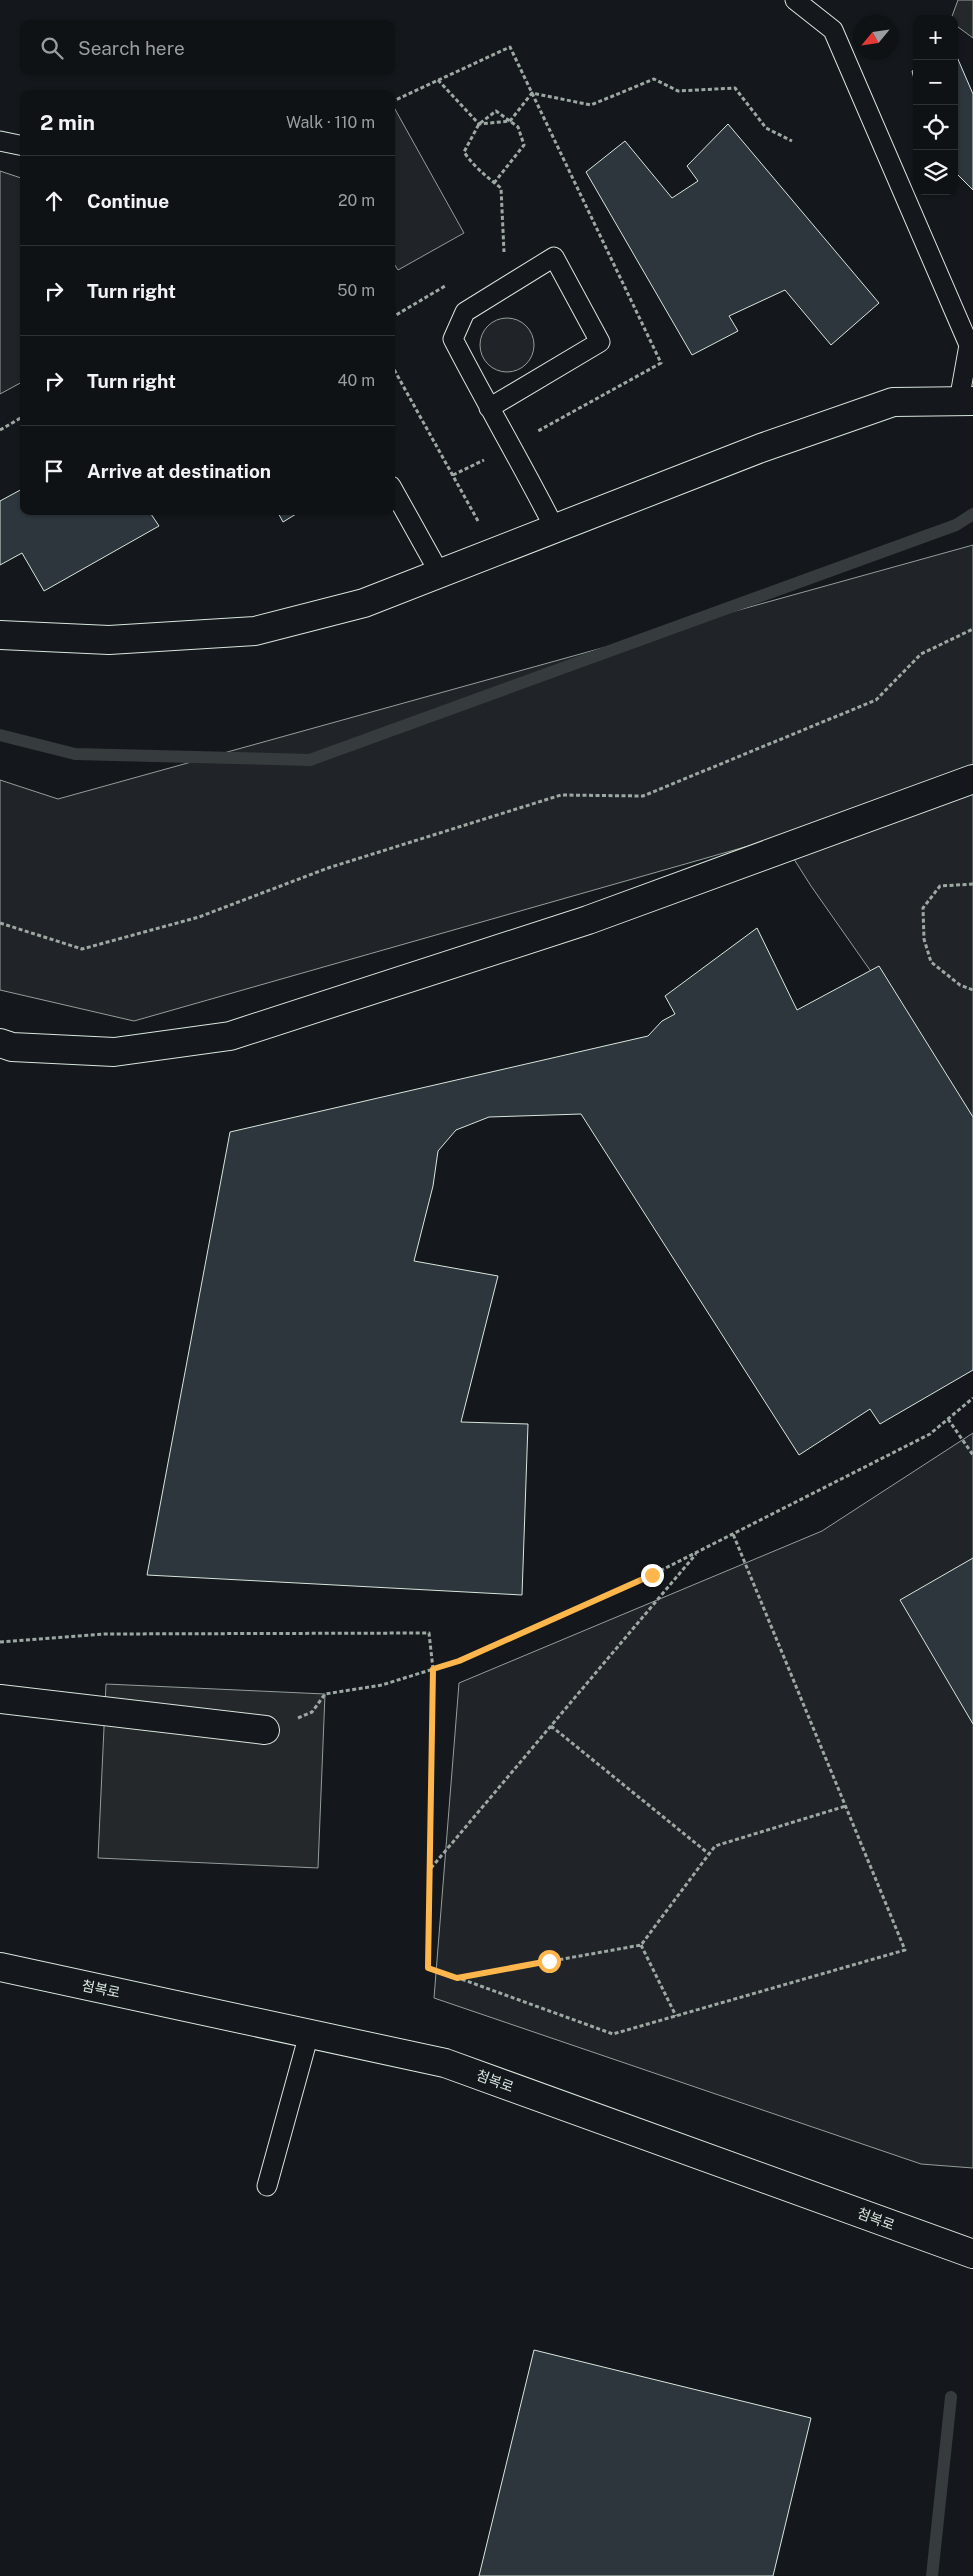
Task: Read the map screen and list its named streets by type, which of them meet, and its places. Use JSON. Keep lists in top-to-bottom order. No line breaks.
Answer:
{"streets":{"street":["첨복로"]},"north":"bottom left","page":{"map_buttons":["+","−"],"search":"Search here","heading":["2 min","Walk · 110 m"],"list":[["Continue","20 m"],["Turn right","50 m"],["Turn right","40 m"],"Arrive at destination"]}}
